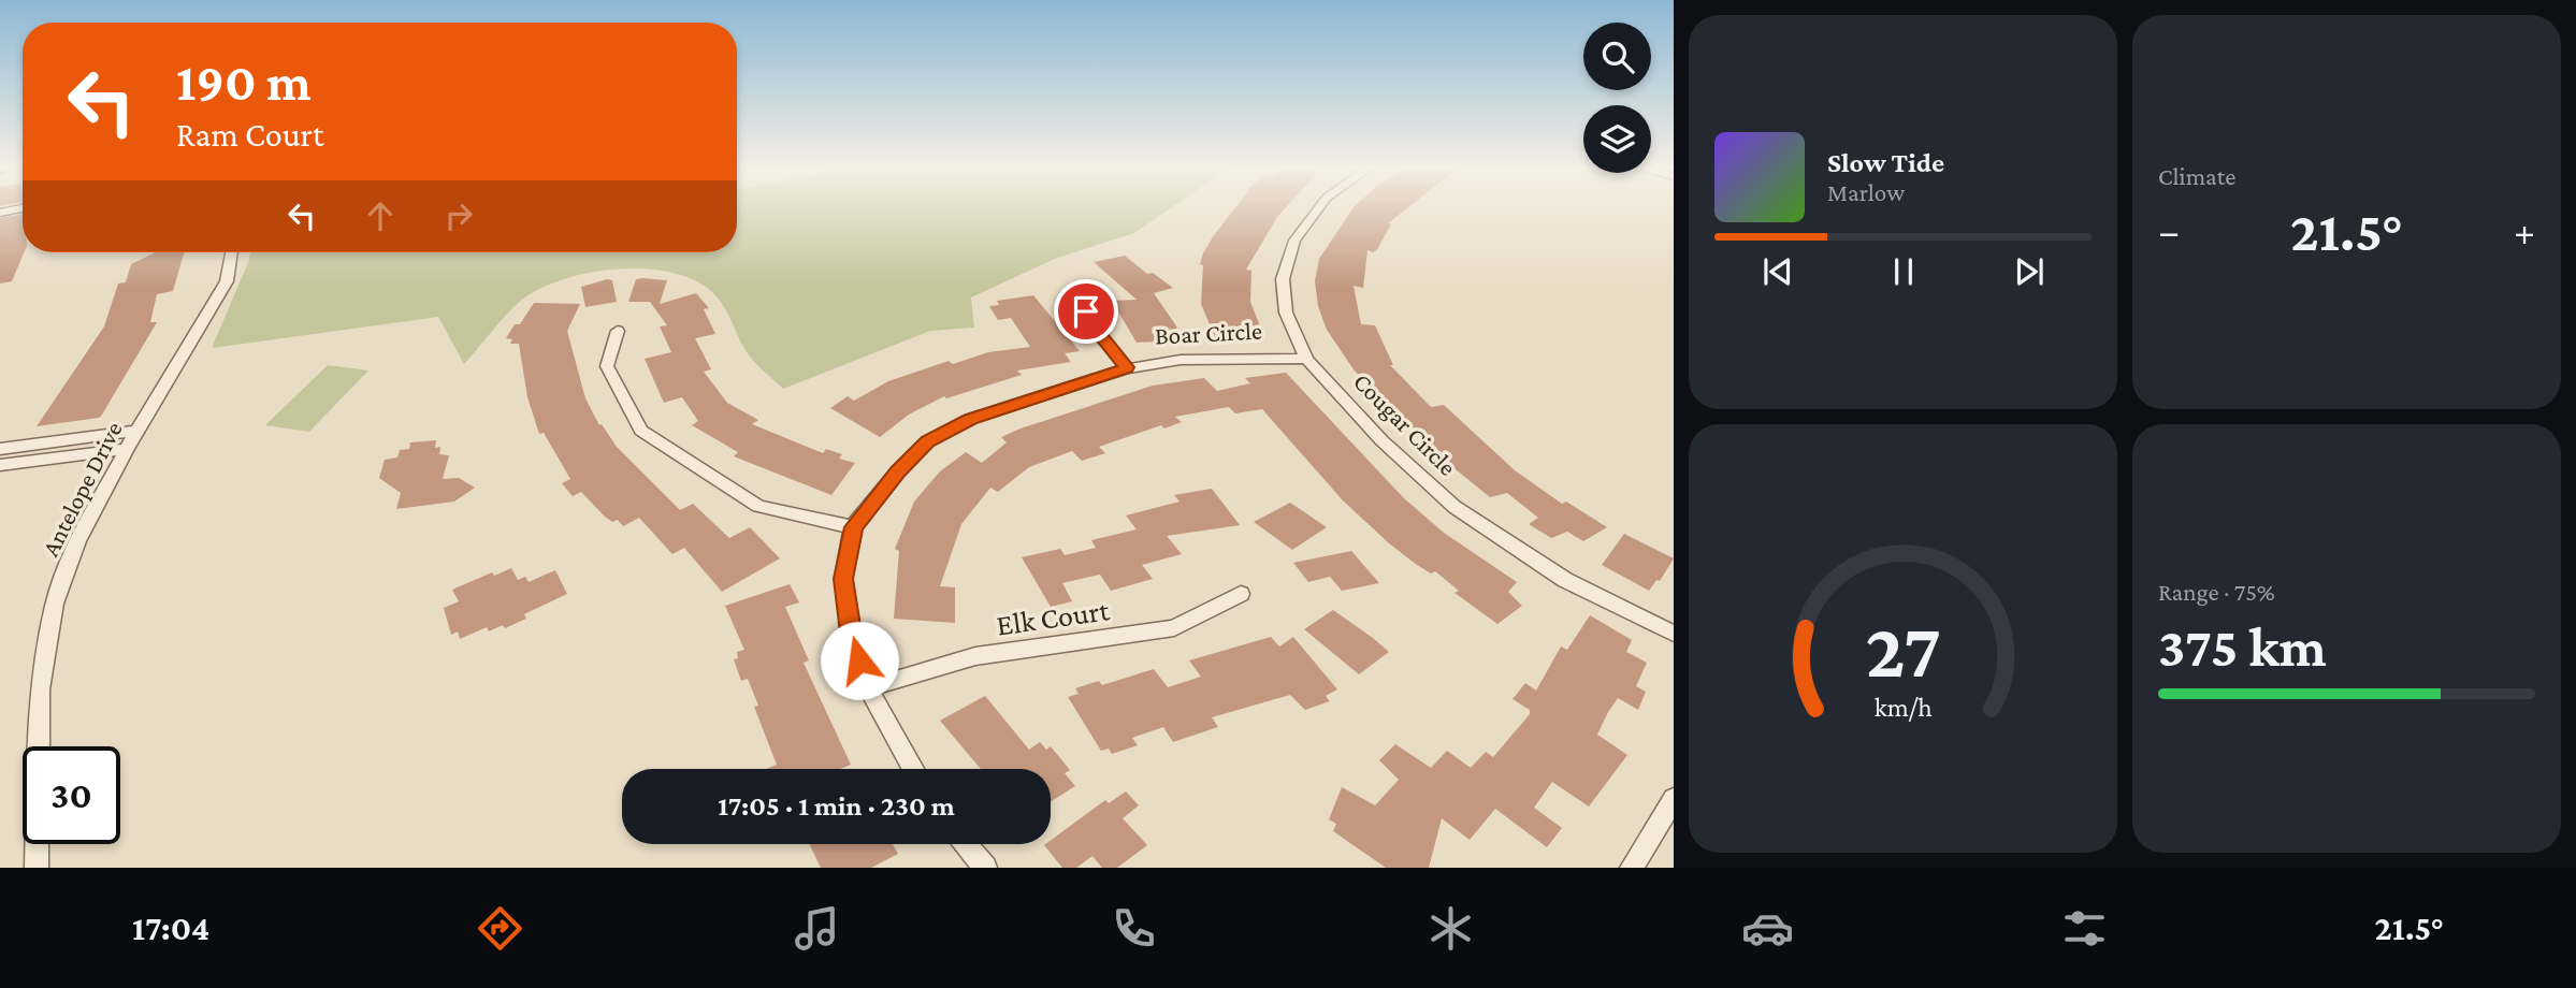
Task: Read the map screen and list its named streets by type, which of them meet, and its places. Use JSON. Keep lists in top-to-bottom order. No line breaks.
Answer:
{"streets":{"street":["Boar Circle","Cougar Circle","Antelope Drive","Elk Court"]},"crossings":[["Boar Circle","Cougar Circle"],["Boar Circle","Elk Court"]],"page":{"tile":["Climate",["Range · 75%","375 km"]],"turn":["190 m","Ram Court"],"song":["Slow Tide","Marlow"],"heat":["−","21.5°","+"],"limit":"30","trip":"17:05 · 1 min · 230 m","tabs":["17:04","21.5°"],"gauge":["27","km/h"]}}
